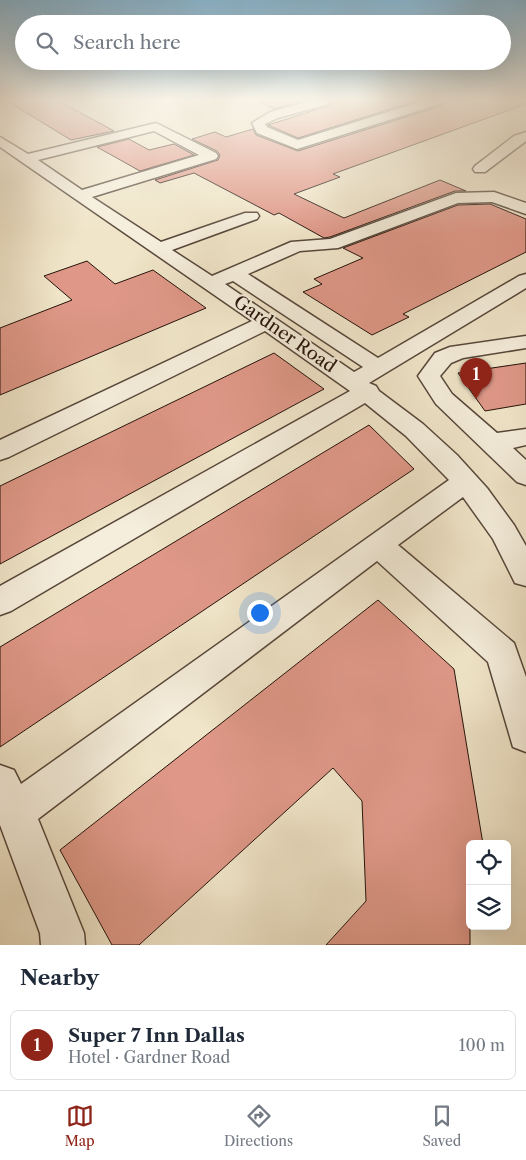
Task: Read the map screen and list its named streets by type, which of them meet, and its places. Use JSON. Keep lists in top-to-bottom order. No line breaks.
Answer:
{"streets":{"street":["Gardner Road"]},"page":{"search":"Search here","pins":"1","heading":"Nearby","list":[{"mark":"1","name":"Super 7 Inn Dallas","note":"Hotel · Gardner Road","value":"100 m"}],"nav":["Map","Directions","Saved"]}}
